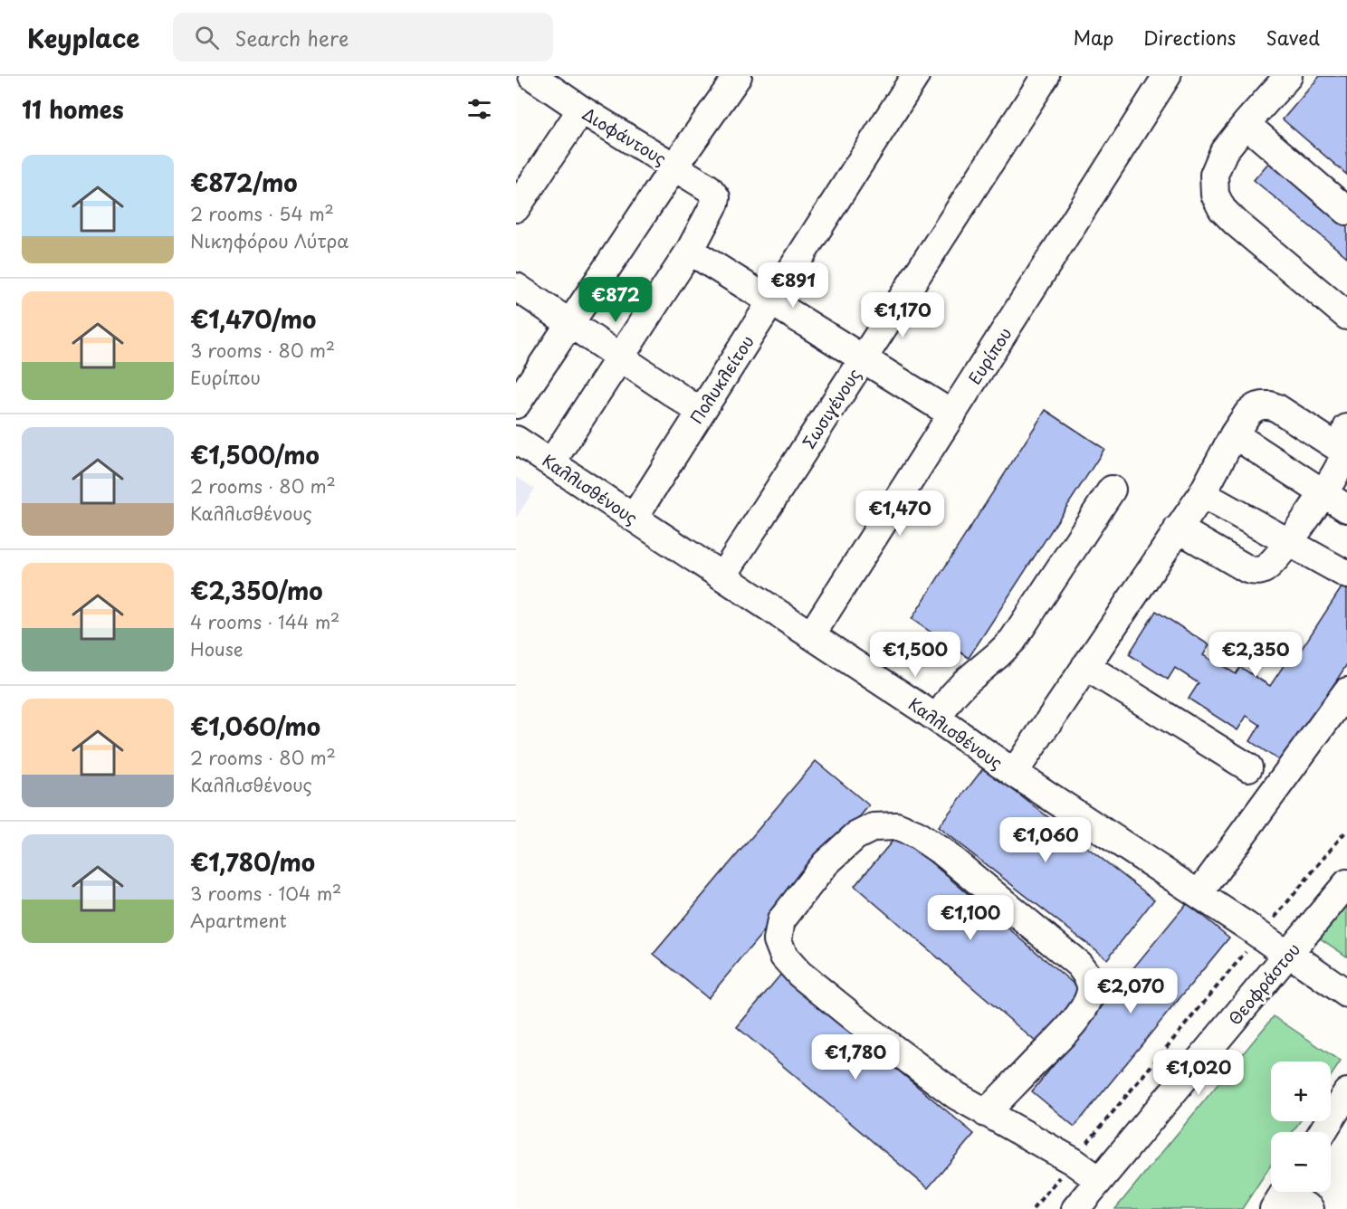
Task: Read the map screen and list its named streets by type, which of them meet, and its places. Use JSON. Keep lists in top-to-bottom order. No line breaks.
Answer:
{"streets":{"street":["Διοφάντους","Ευρίπου","Πολυκλείτου","Σωσιγένους","Καλλισθένους","Θεοφράστου"]},"crossings":[["Ευρίπου","Καλλισθένους"],["Πολυκλείτου","Καλλισθένους"],["Σωσιγένους","Καλλισθένους"],["Καλλισθένους","Θεοφράστου"]],"page":{"header":"Keyplace","search":"Search here","nav":["Map","Directions","Saved"],"heading":"11 homes","list":[{"name":"€872/mo","note":"2 rooms · 54 m² · Νικηφόρου Λύτρα"},{"name":"€1,470/mo","note":"3 rooms · 80 m² · Ευρίπου"},{"name":"€1,500/mo","note":"2 rooms · 80 m² · Καλλισθένους"},{"name":"€2,350/mo","note":"4 rooms · 144 m² · House"},{"name":"€1,060/mo","note":"2 rooms · 80 m² · Καλλισθένους"},{"name":"€1,780/mo","note":"3 rooms · 104 m² · Apartment"}],"price":["€891","€872","€1,170","€1,470","€1,500","€2,350","€1,060","€1,100","€2,070","€1,780","€1,020"],"map_buttons":["+","−"]}}
